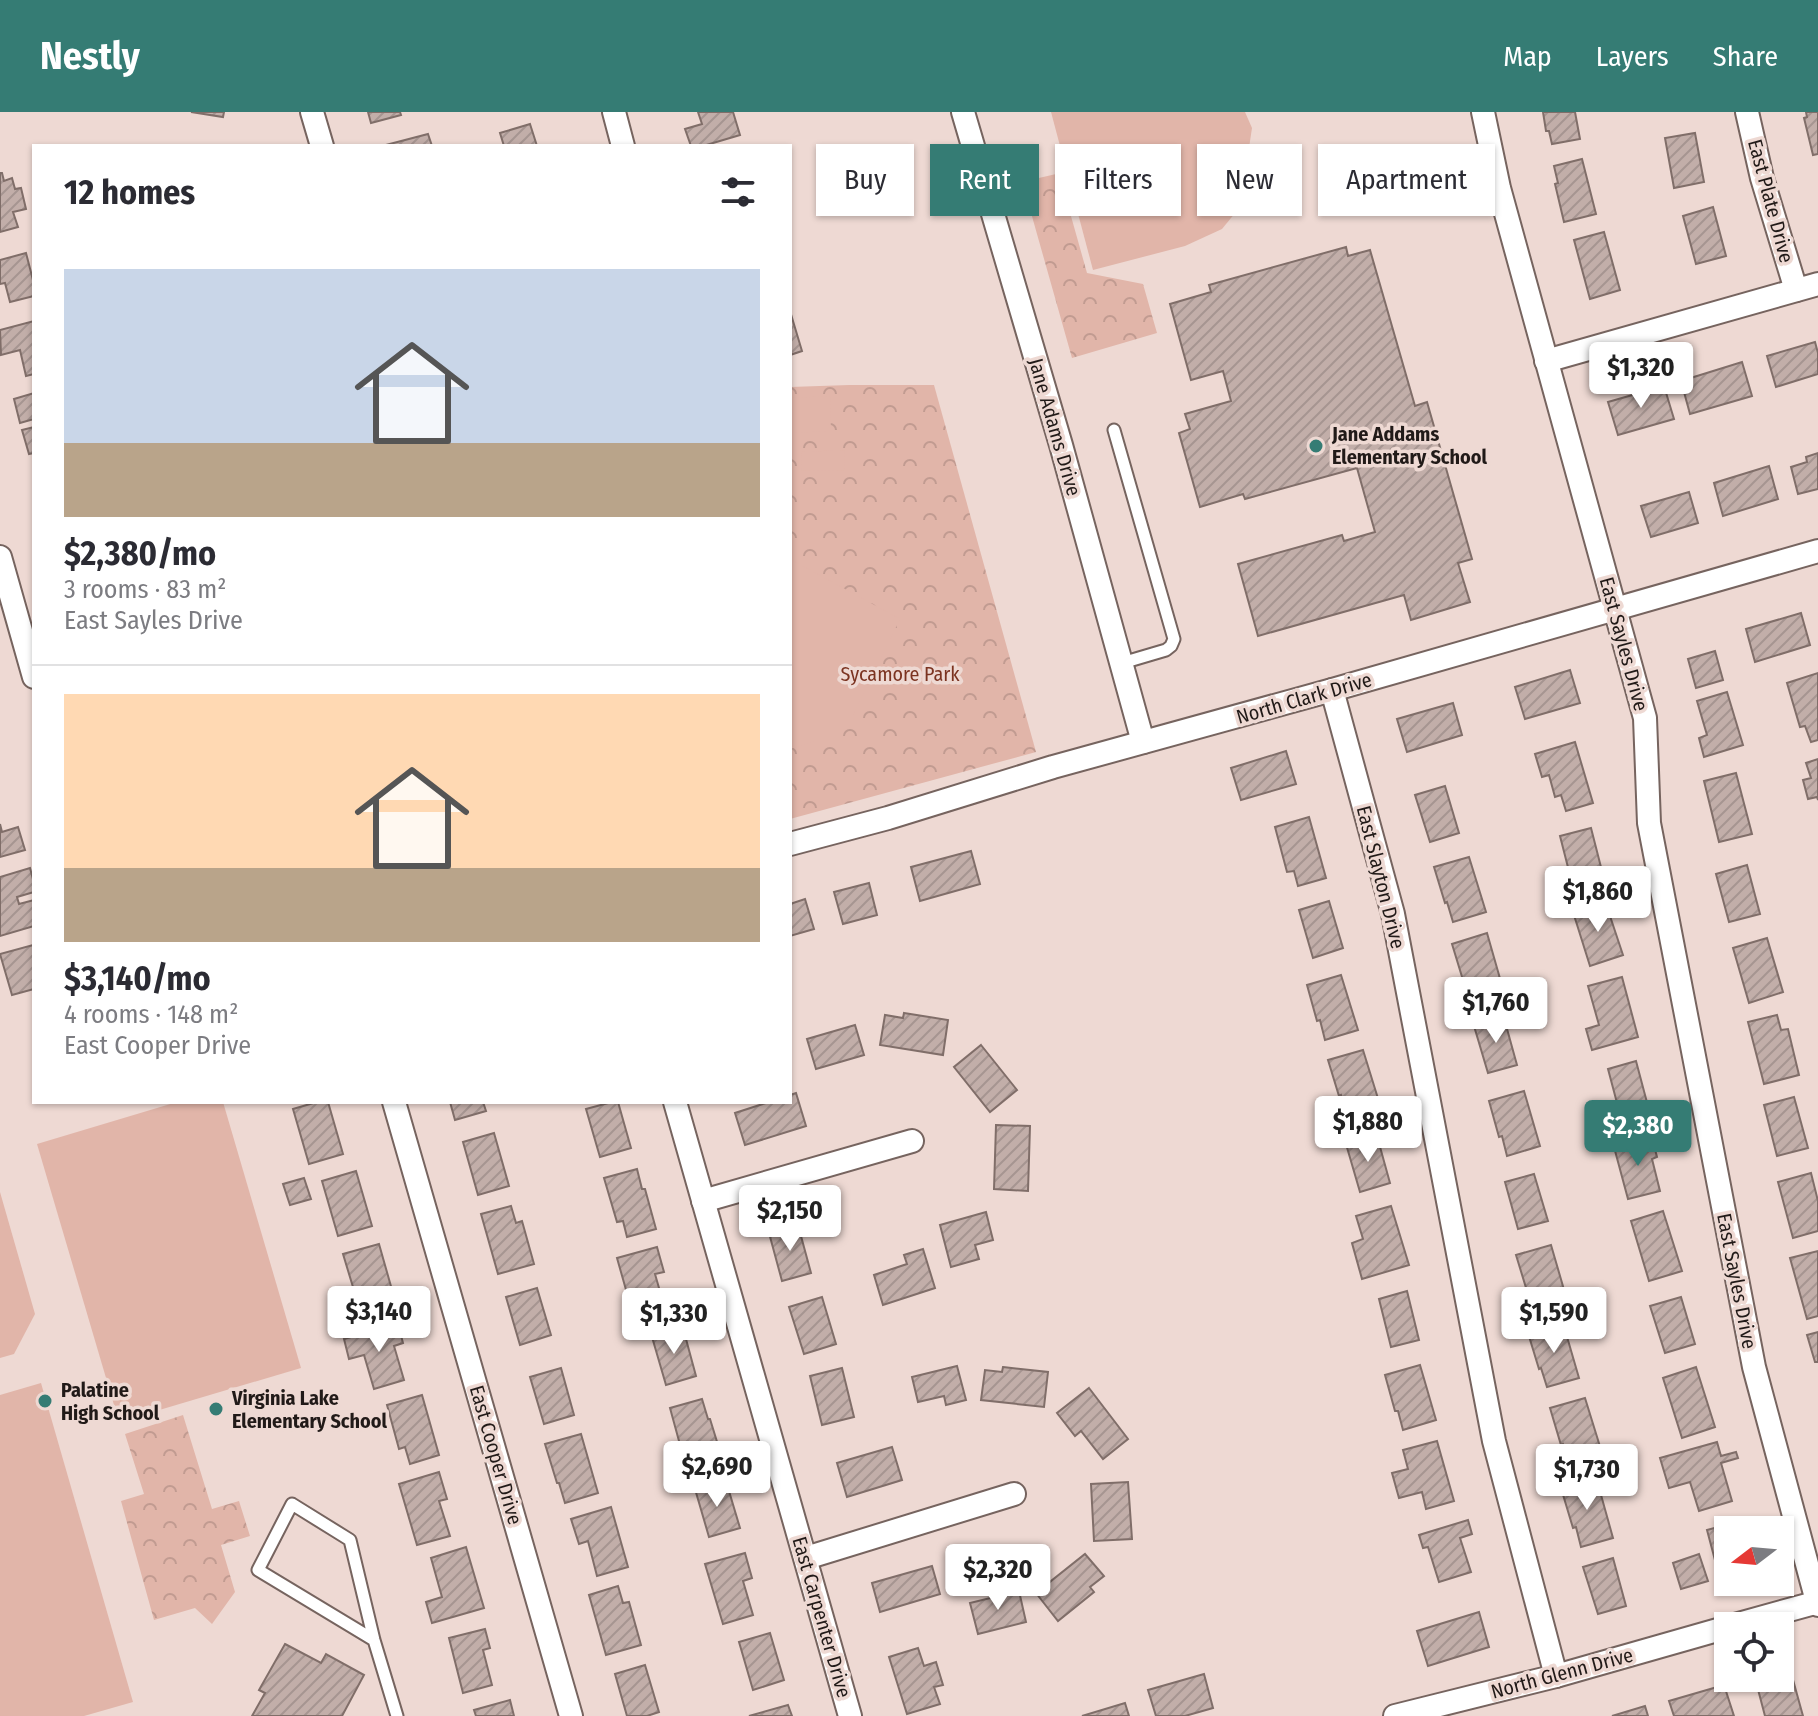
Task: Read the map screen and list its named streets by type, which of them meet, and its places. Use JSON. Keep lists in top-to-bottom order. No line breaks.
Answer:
{"streets":{"street":["East Plate Drive","Jane Adams Drive","East Sayles Drive","North Clark Drive","East Slayton Drive","East Cooper Drive","East Carpenter Drive","North Glenn Drive"]},"crossings":[["Jane Adams Drive","North Clark Drive"],["East Sayles Drive","North Clark Drive"],["East Sayles Drive","North Glenn Drive"],["North Clark Drive","East Slayton Drive"],["East Slayton Drive","North Glenn Drive"]],"parks":["Sycamore Park"],"places":["Jane Addams Elementary School","Palatine High School","Virginia Lake Elementary School"],"north":"left","page":{"header":"Nestly","nav":["Map","Layers","Share"],"chip":["Buy","Rent","Filters","New","Apartment"],"heading":"12 homes","list":[{"name":"$2,380/mo","note":"3 rooms · 83 m² · East Sayles Drive"},{"name":"$3,140/mo","note":"4 rooms · 148 m² · East Cooper Drive"}],"price":["$1,320","$1,860","$1,760","$1,880","$2,380","$2,150","$3,140","$1,590","$1,330","$2,690","$1,730","$2,320"]}}
